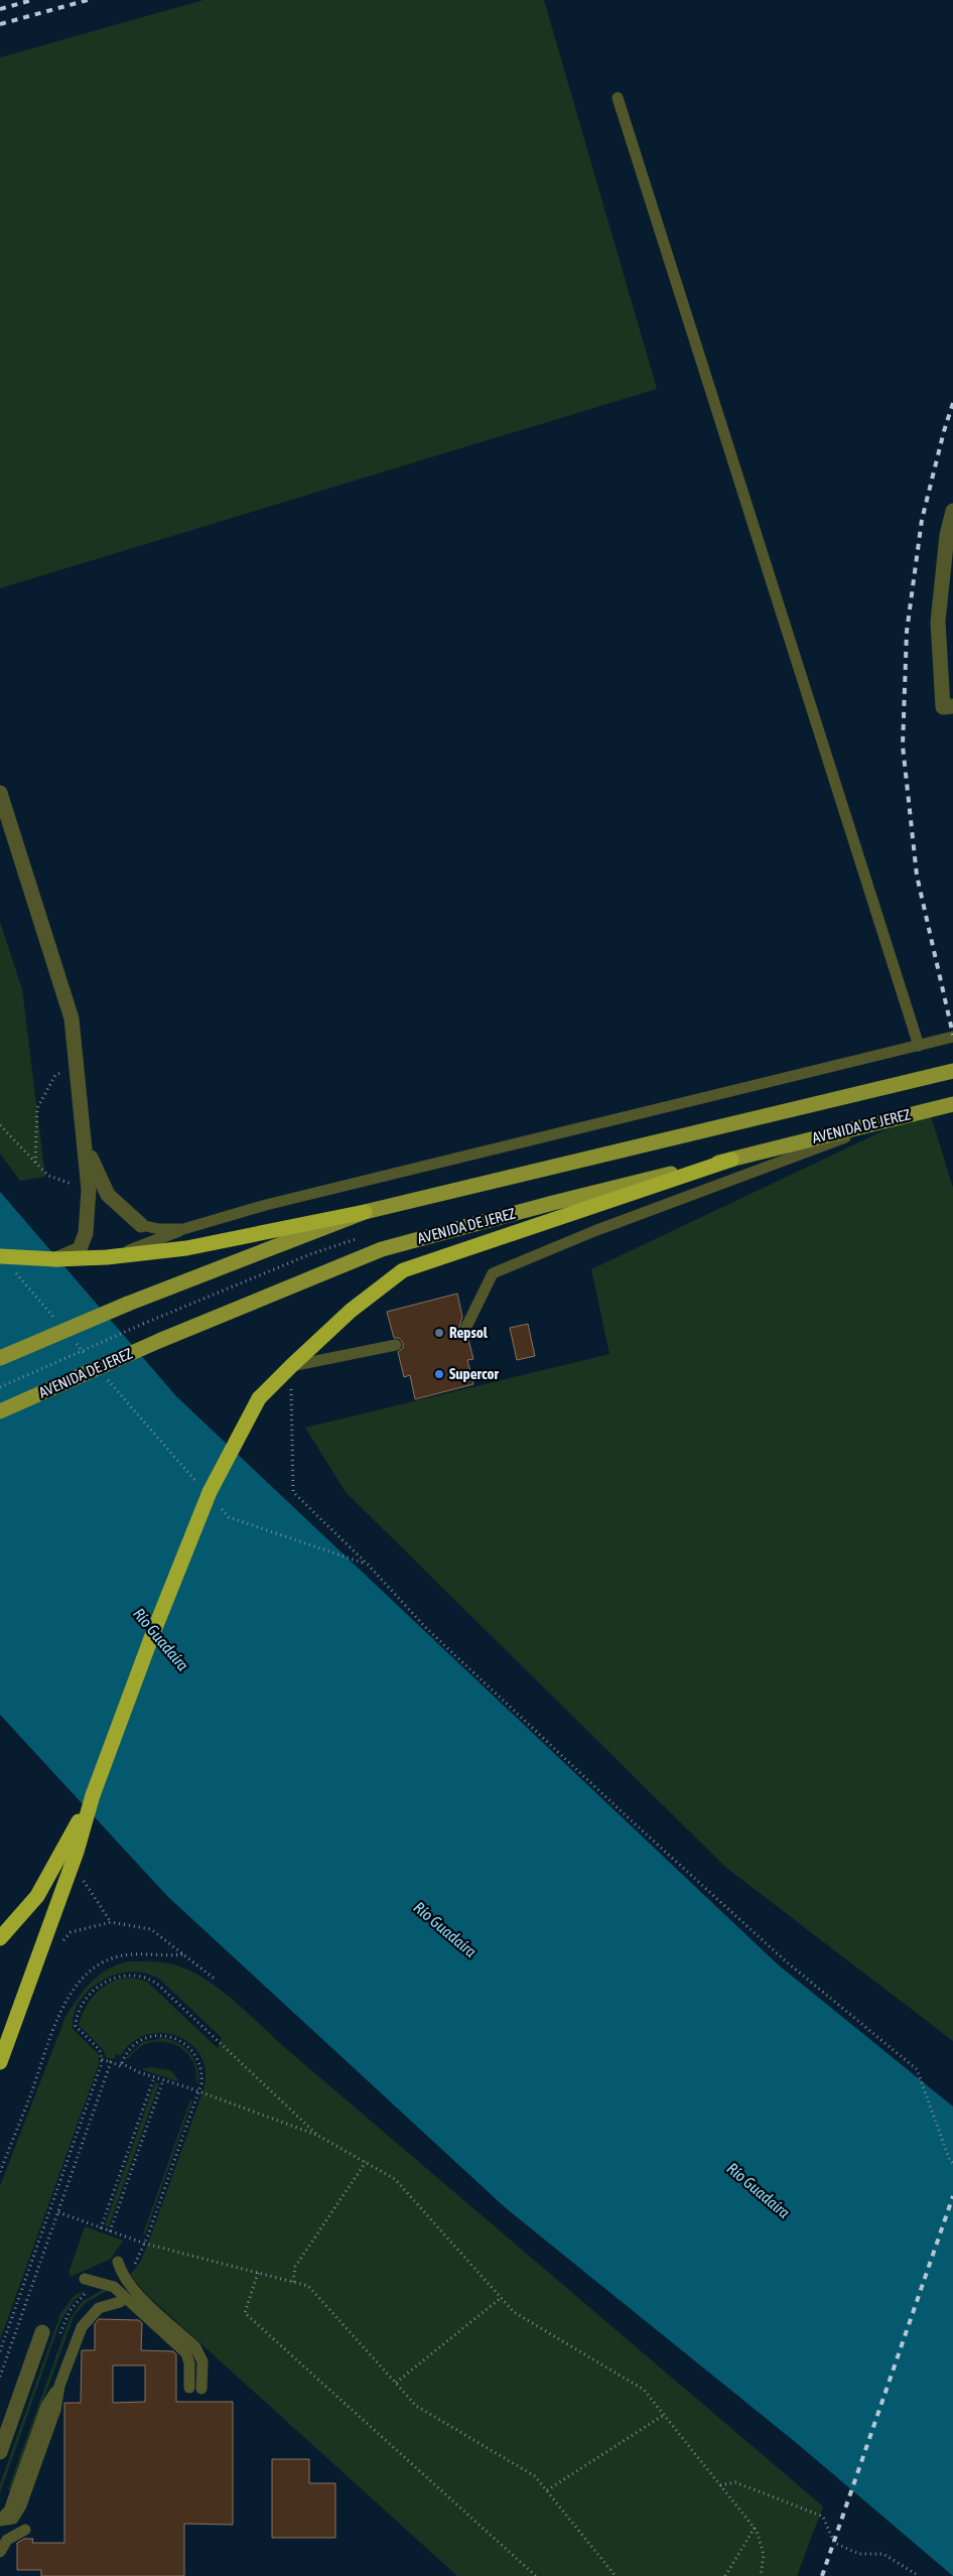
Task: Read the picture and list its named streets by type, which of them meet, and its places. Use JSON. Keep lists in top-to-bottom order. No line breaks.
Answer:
{"streets":{"main road":["AVENIDA DE JEREZ"]},"water":["Río Guadaíra"],"places":["Repsol","Supercor"]}
